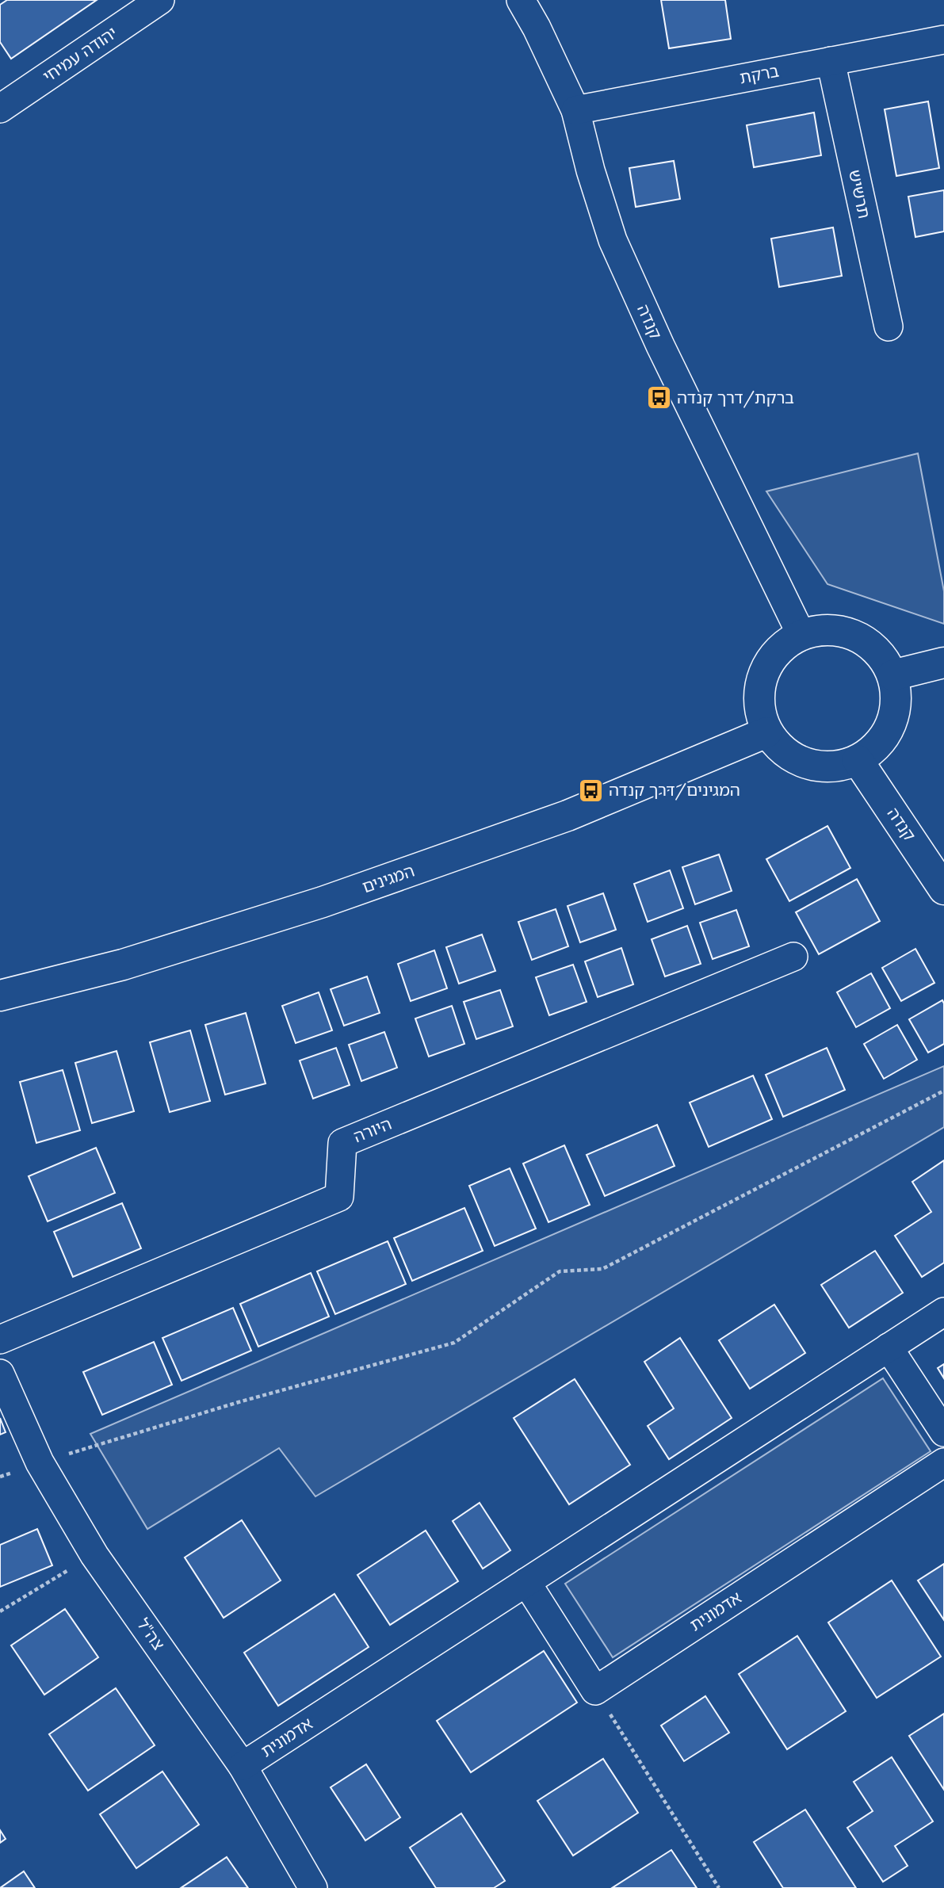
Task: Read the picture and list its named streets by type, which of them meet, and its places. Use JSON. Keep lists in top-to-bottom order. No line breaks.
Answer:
{"streets":{"street":["יהודה עמיחי","ברקת","תרשיש","קנדה","המגינים","היורה","אדמונית","צה\"ל"]},"crossings":[["ברקת","תרשיש"],["ברקת","קנדה"],["קנדה","המגינים"],["אדמונית","צה\"ל"]],"places":{"bus stop":["ברקת/דרך קנדה","המגינים/דרך קנדה"]}}
